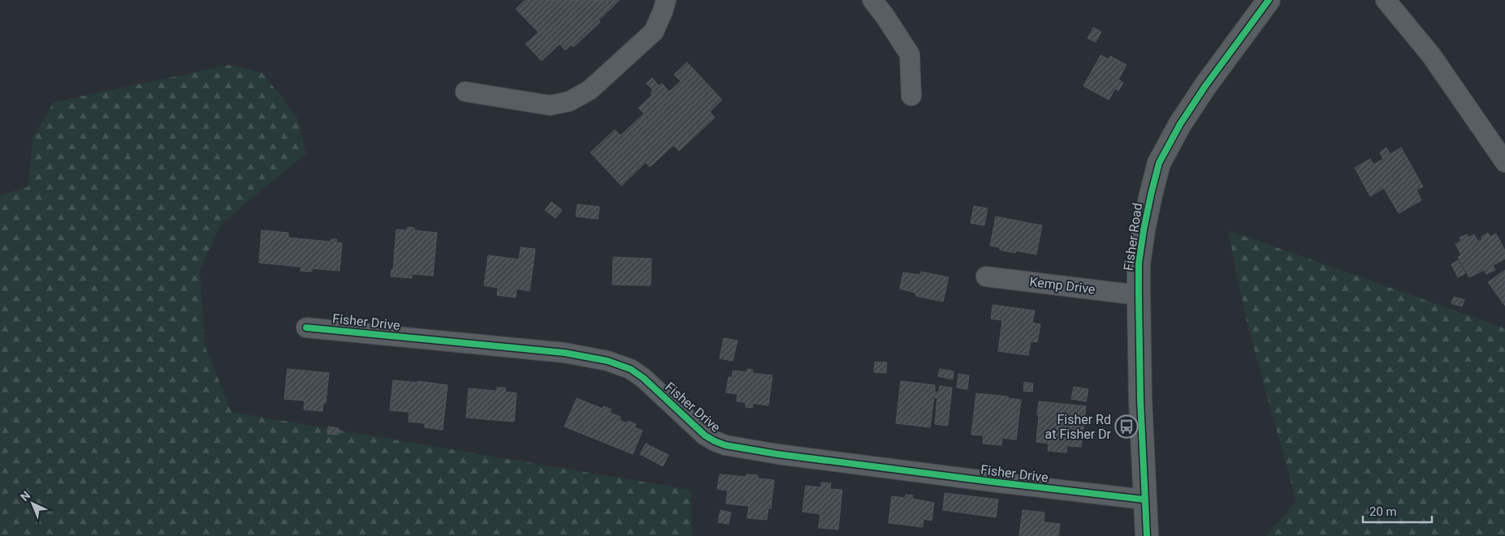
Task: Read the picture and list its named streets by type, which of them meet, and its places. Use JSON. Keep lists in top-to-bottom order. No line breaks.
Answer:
{"streets":{"street":["Fisher Road","Kemp Drive","Fisher Drive"]},"crossings":[["Fisher Road","Kemp Drive"],["Fisher Road","Fisher Drive"]],"places":{"bus stop":["Fisher Rd at Fisher Dr"]},"scale_bar":"20 m","north":"top left"}
